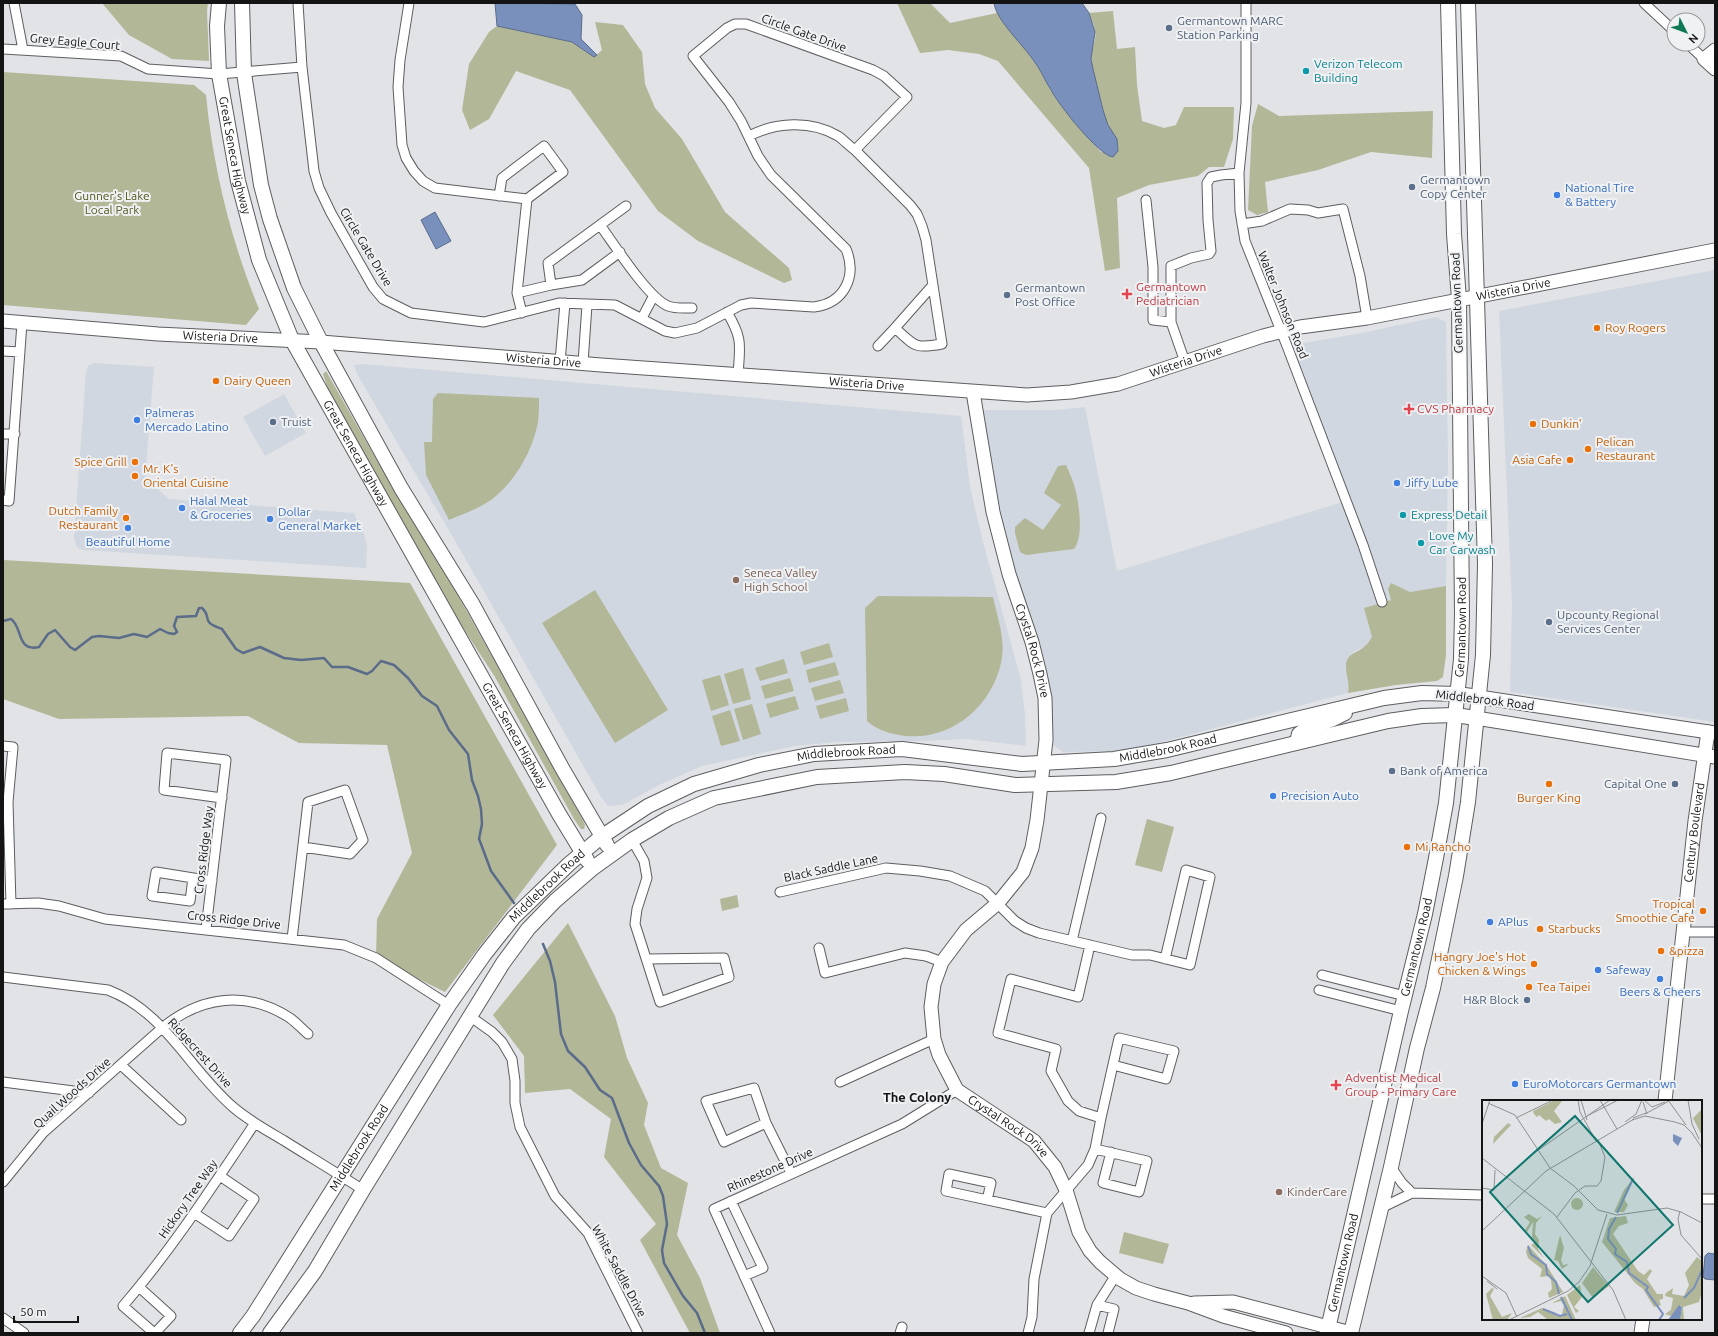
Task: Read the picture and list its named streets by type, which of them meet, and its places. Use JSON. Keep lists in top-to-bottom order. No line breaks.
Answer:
{"streets":{"main road":["Great Seneca Highway","Germantown Road","Middlebrook Road"],"street":["Circle Gate Drive","Grey Eagle Court","Wisteria Drive","Walter Johnson Road","Crystal Rock Drive","Century Boulevard","Cross Ridge Way","Black Saddle Lane","Cross Ridge Drive","Ridgecrest Drive","Quail Woods Drive","Rhinestone Drive","Hickory Tree Way","White Saddle Drive"]},"crossings":[["Grey Eagle Court","Great Seneca Highway"],["Great Seneca Highway","Wisteria Drive"],["Great Seneca Highway","Middlebrook Road"],["Wisteria Drive","Germantown Road"],["Wisteria Drive","Walter Johnson Road"],["Wisteria Drive","Crystal Rock Drive"],["Germantown Road","Crystal Rock Drive"],["Germantown Road","Middlebrook Road"],["Crystal Rock Drive","Middlebrook Road"],["Crystal Rock Drive","Black Saddle Lane"],["Crystal Rock Drive","Rhinestone Drive"],["Middlebrook Road","Century Boulevard"],["Middlebrook Road","Cross Ridge Drive"],["Middlebrook Road","Ridgecrest Drive"],["Middlebrook Road","White Saddle Drive"],["Cross Ridge Way","Cross Ridge Drive"],["Ridgecrest Drive","Quail Woods Drive"],["Ridgecrest Drive","Hickory Tree Way"]],"districts":["The Colony"],"parks":["Gunner's Lake Local Park"],"places":{"other":["Germantown MARC Station Parking","Verizon Telecom Building","Germantown Copy Center","National Tire & Battery","Germantown Post Office","Roy Rogers","Dairy Queen","Palmeras Mercado Latino","Truist","Dunkin'","Pelican Restaurant","Asia Cafe","Spice Grill","Mr. K's Oriental Cuisine","Jiffy Lube","Halal Meat & Groceries","Express Detail","Dutch Family Restaurant","Dollar General Market","Beautiful Home","Love My Car Carwash","Seneca Valley High School","Upcounty Regional Services Center","Bank of America","Burger King","Capital One","Precision Auto","Mi Rancho","Tropical Smoothie Cafe","APlus","Starbucks","&pizza","Hangry Joe's Hot Chicken & Wings","Safeway","Beers & Cheers","Tea Taipei","H&R Block","EuroMotorcars Germantown","KinderCare"],"health":["Germantown Pediatrician","CVS Pharmacy","Adventist Medical Group - Primary Care"]},"scale_bar":"50 m","north":"bottom right"}
